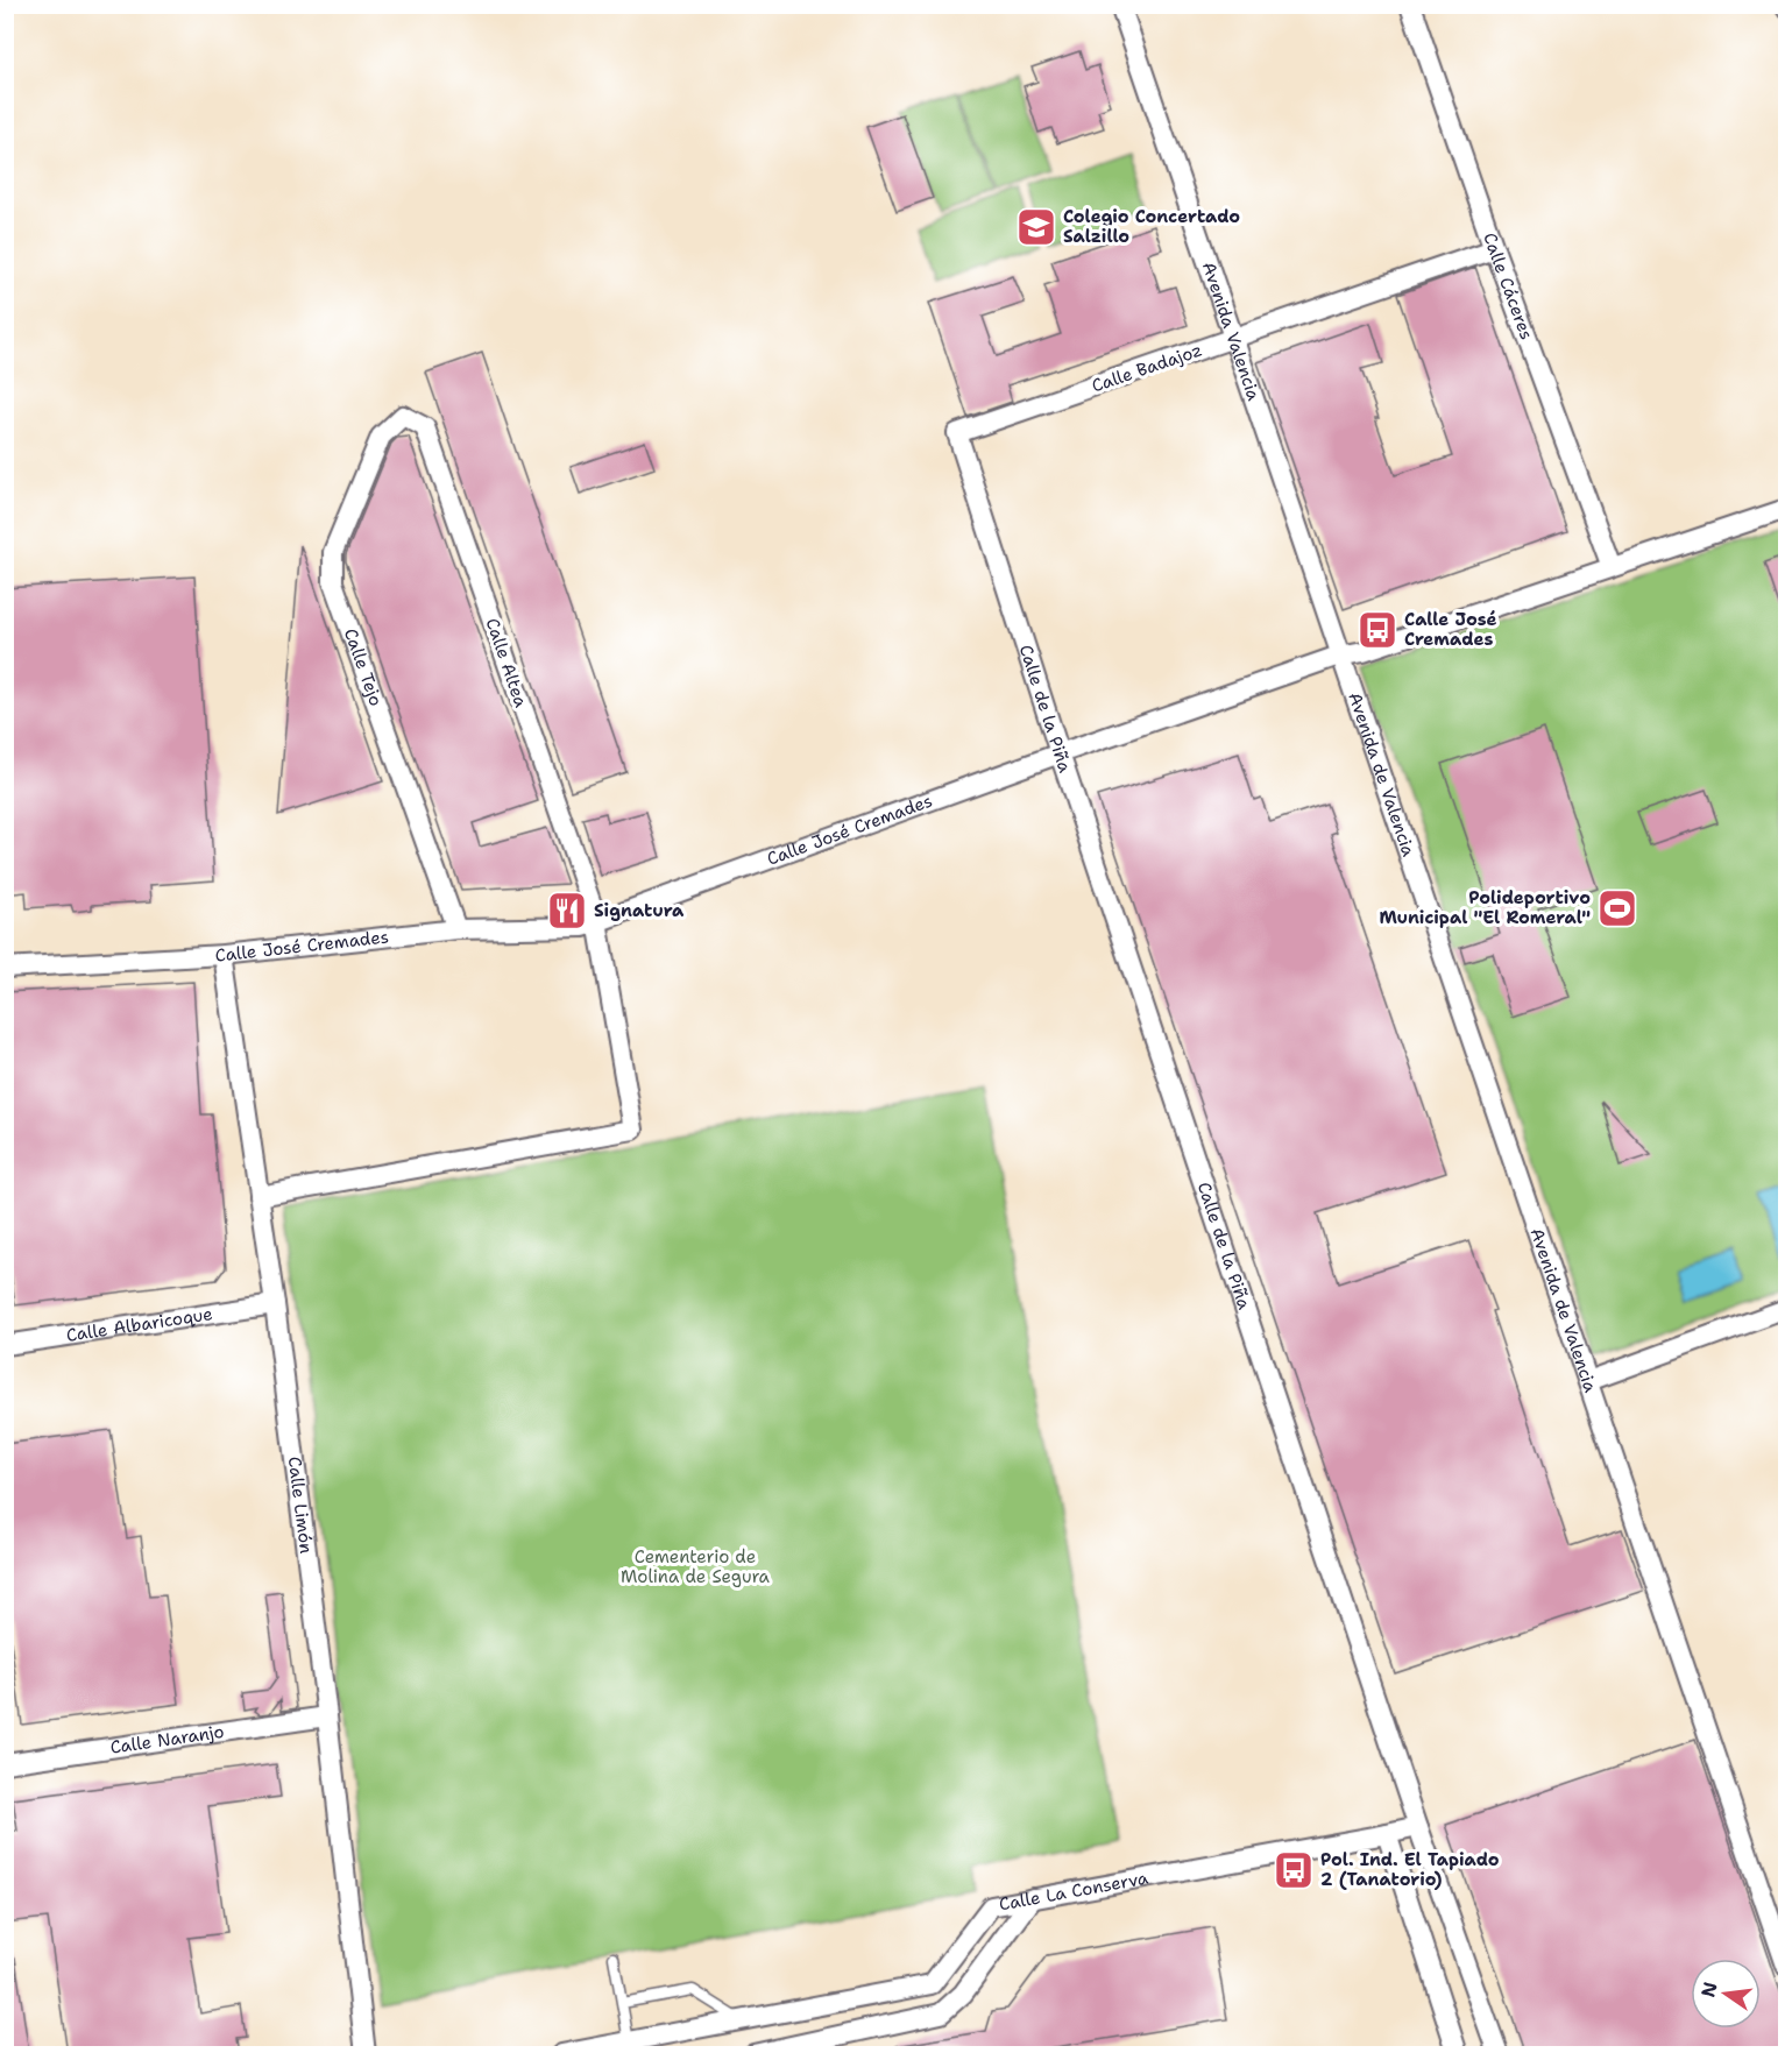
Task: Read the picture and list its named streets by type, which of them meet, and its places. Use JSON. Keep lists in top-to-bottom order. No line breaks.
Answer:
{"streets":{"street":["Calle Cáceres","Avenida Valencia","Calle Badajoz","Calle Altea","Calle Tejo","Calle de la Piña","Avenida de Valencia","Calle José Cremades","Calle Albaricoque","Calle Limón","Calle Naranjo","Calle La Conserva"]},"crossings":[["Calle Cáceres","Calle Badajoz"],["Calle Cáceres","Calle José Cremades"],["Avenida Valencia","Calle Badajoz"],["Avenida Valencia","Avenida de Valencia"],["Avenida Valencia","Calle José Cremades"],["Calle Badajoz","Calle de la Piña"],["Calle Altea","Calle Tejo"],["Calle Altea","Calle José Cremades"],["Calle Altea","Calle Limón"],["Calle Tejo","Calle José Cremades"],["Calle de la Piña","Calle José Cremades"],["Calle de la Piña","Calle La Conserva"],["Avenida de Valencia","Calle José Cremades"],["Calle José Cremades","Calle Limón"],["Calle Albaricoque","Calle Limón"],["Calle Limón","Calle Naranjo"]],"parks":["Cementerio de Molina de Segura"],"places":{"school or university":["Colegio Concertado Salzillo"],"bus stop":["Calle José Cremades","Pol. Ind. El Tapiado 2 (Tanatorio)"],"sports":["Polideportivo Municipal \"El Romeral\""],"restaurant":["Signatura"]},"north":"left"}
